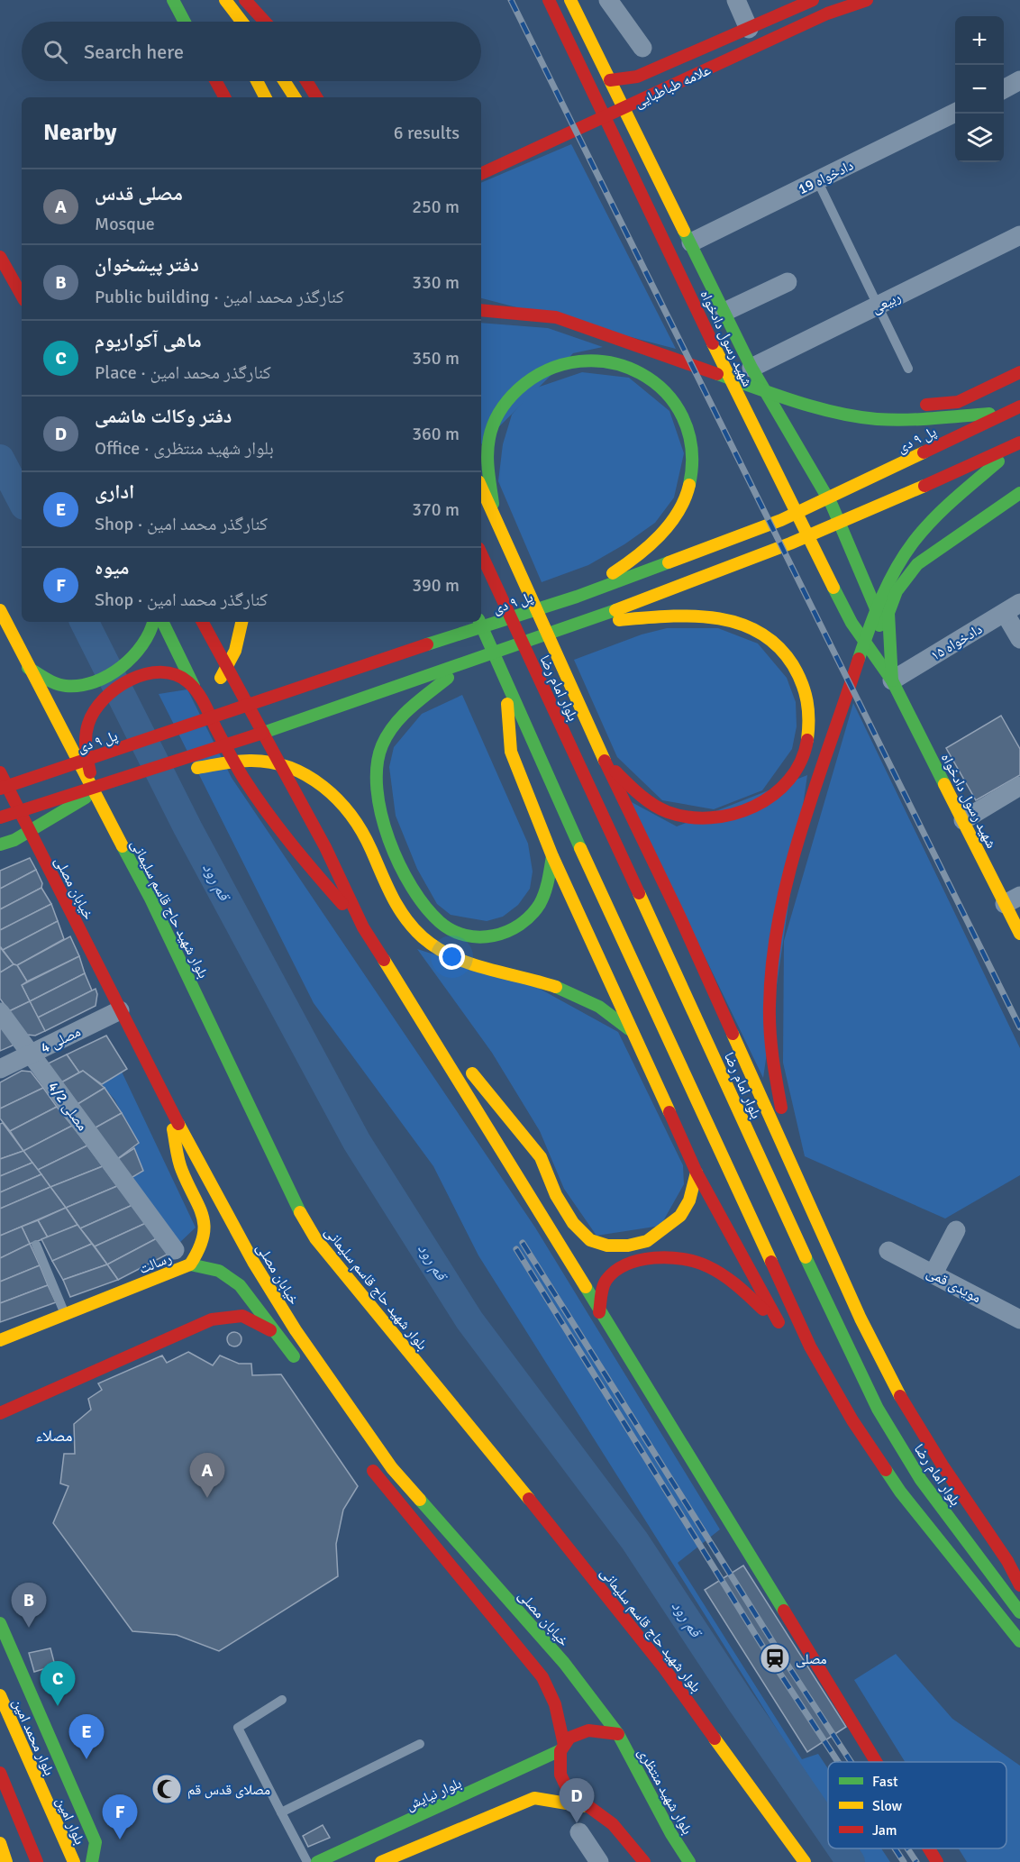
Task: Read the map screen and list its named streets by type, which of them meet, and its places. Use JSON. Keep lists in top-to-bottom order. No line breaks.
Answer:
{"streets":{"main road":["علامه طباطبایی","شهید رسول دادخواه","پل ۹ دی","بلوار امام رضا","خیابان مصلی","بلوار شهید حاج قاسم سلیمانی","رسالت","بلوار محمد امین","بلوار شهید منتظری","بلوار نیایش","بلوار امین"],"street":["دادخواه 19","ربیعی","دادخواه ۱۵","مصلی 4","مصلی 4/2","مویدی قمی"]},"crossings":[["دادخواه 19","شهید رسول دادخواه"],["ربیعی","شهید رسول دادخواه"],["شهید رسول دادخواه","دادخواه ۱۵"],["پل ۹ دی","خیابان مصلی"],["خیابان مصلی","مصلی 4"],["خیابان مصلی","رسالت"],["خیابان مصلی","بلوار شهید منتظری"],["خیابان مصلی","بلوار نیایش"],["مصلی 4","مصلی 4/2"],["بلوار محمد امین","بلوار امین"],["بلوار شهید منتظری","بلوار نیایش"]],"districts":["مصلاء"],"water":["قم رود"],"places":{"station":["مصلی"],"mosque":["مصلای قدس قم"]},"legend":["Fast","Slow","Jam"],"page":{"map_buttons":["+","−"],"search":"Search here","heading":["Nearby","6 results"],"list":[{"mark":"A","name":"مصلی قدس","note":"Mosque","value":"250 m"},{"mark":"B","name":"دفتر پیشخوان","note":"Public building · کنارگذر محمد امین","value":"330 m"},{"mark":"C","name":"ماهی آکواریوم","note":"Place · کنارگذر محمد امین","value":"350 m"},{"mark":"D","name":"دفتر وکالت هاشمی","note":"Office · بلوار شهید منتظری","value":"360 m"},{"mark":"E","name":"اداری","note":"Shop · کنارگذر محمد امین","value":"370 m"},{"mark":"F","name":"میوه","note":"Shop · کنارگذر محمد امین","value":"390 m"}],"pins":["A","B","C","E","D","F"]}}
